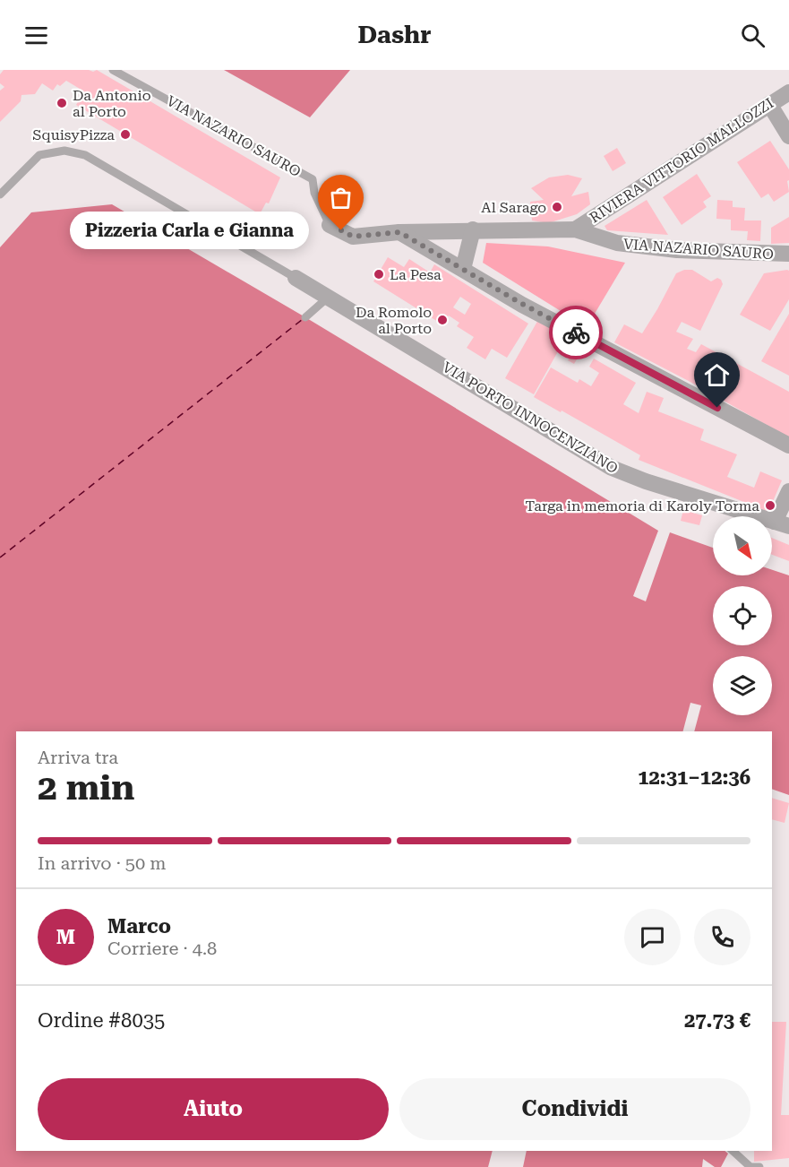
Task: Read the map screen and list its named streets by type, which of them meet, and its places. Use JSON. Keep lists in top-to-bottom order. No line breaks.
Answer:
{"streets":{"street":["VIA NAZARIO SAURO","RIVIERA VITTORIO MALLOZZI","VIA PORTO INNOCENZIANO"]},"crossings":[["VIA NAZARIO SAURO","RIVIERA VITTORIO MALLOZZI"]],"places":["Da Antonio al Porto","SquisyPizza","Al Sarago","Pizzeria Carla e Gianna","La Pesa","Da Romolo al Porto","Targa in memoria di Karoly Torma"],"north":"bottom right","page":{"header":"Dashr","bubble":"Pizzeria Carla e Gianna","heading":["2 min","Arriva tra","12:31–12:36"],"panel":["Marco","Corriere · 4.8","Ordine #8035","27.73 €"],"bar":"In arrivo · 50 m","round":"M","buttons":["Aiuto","Condividi"]}}
